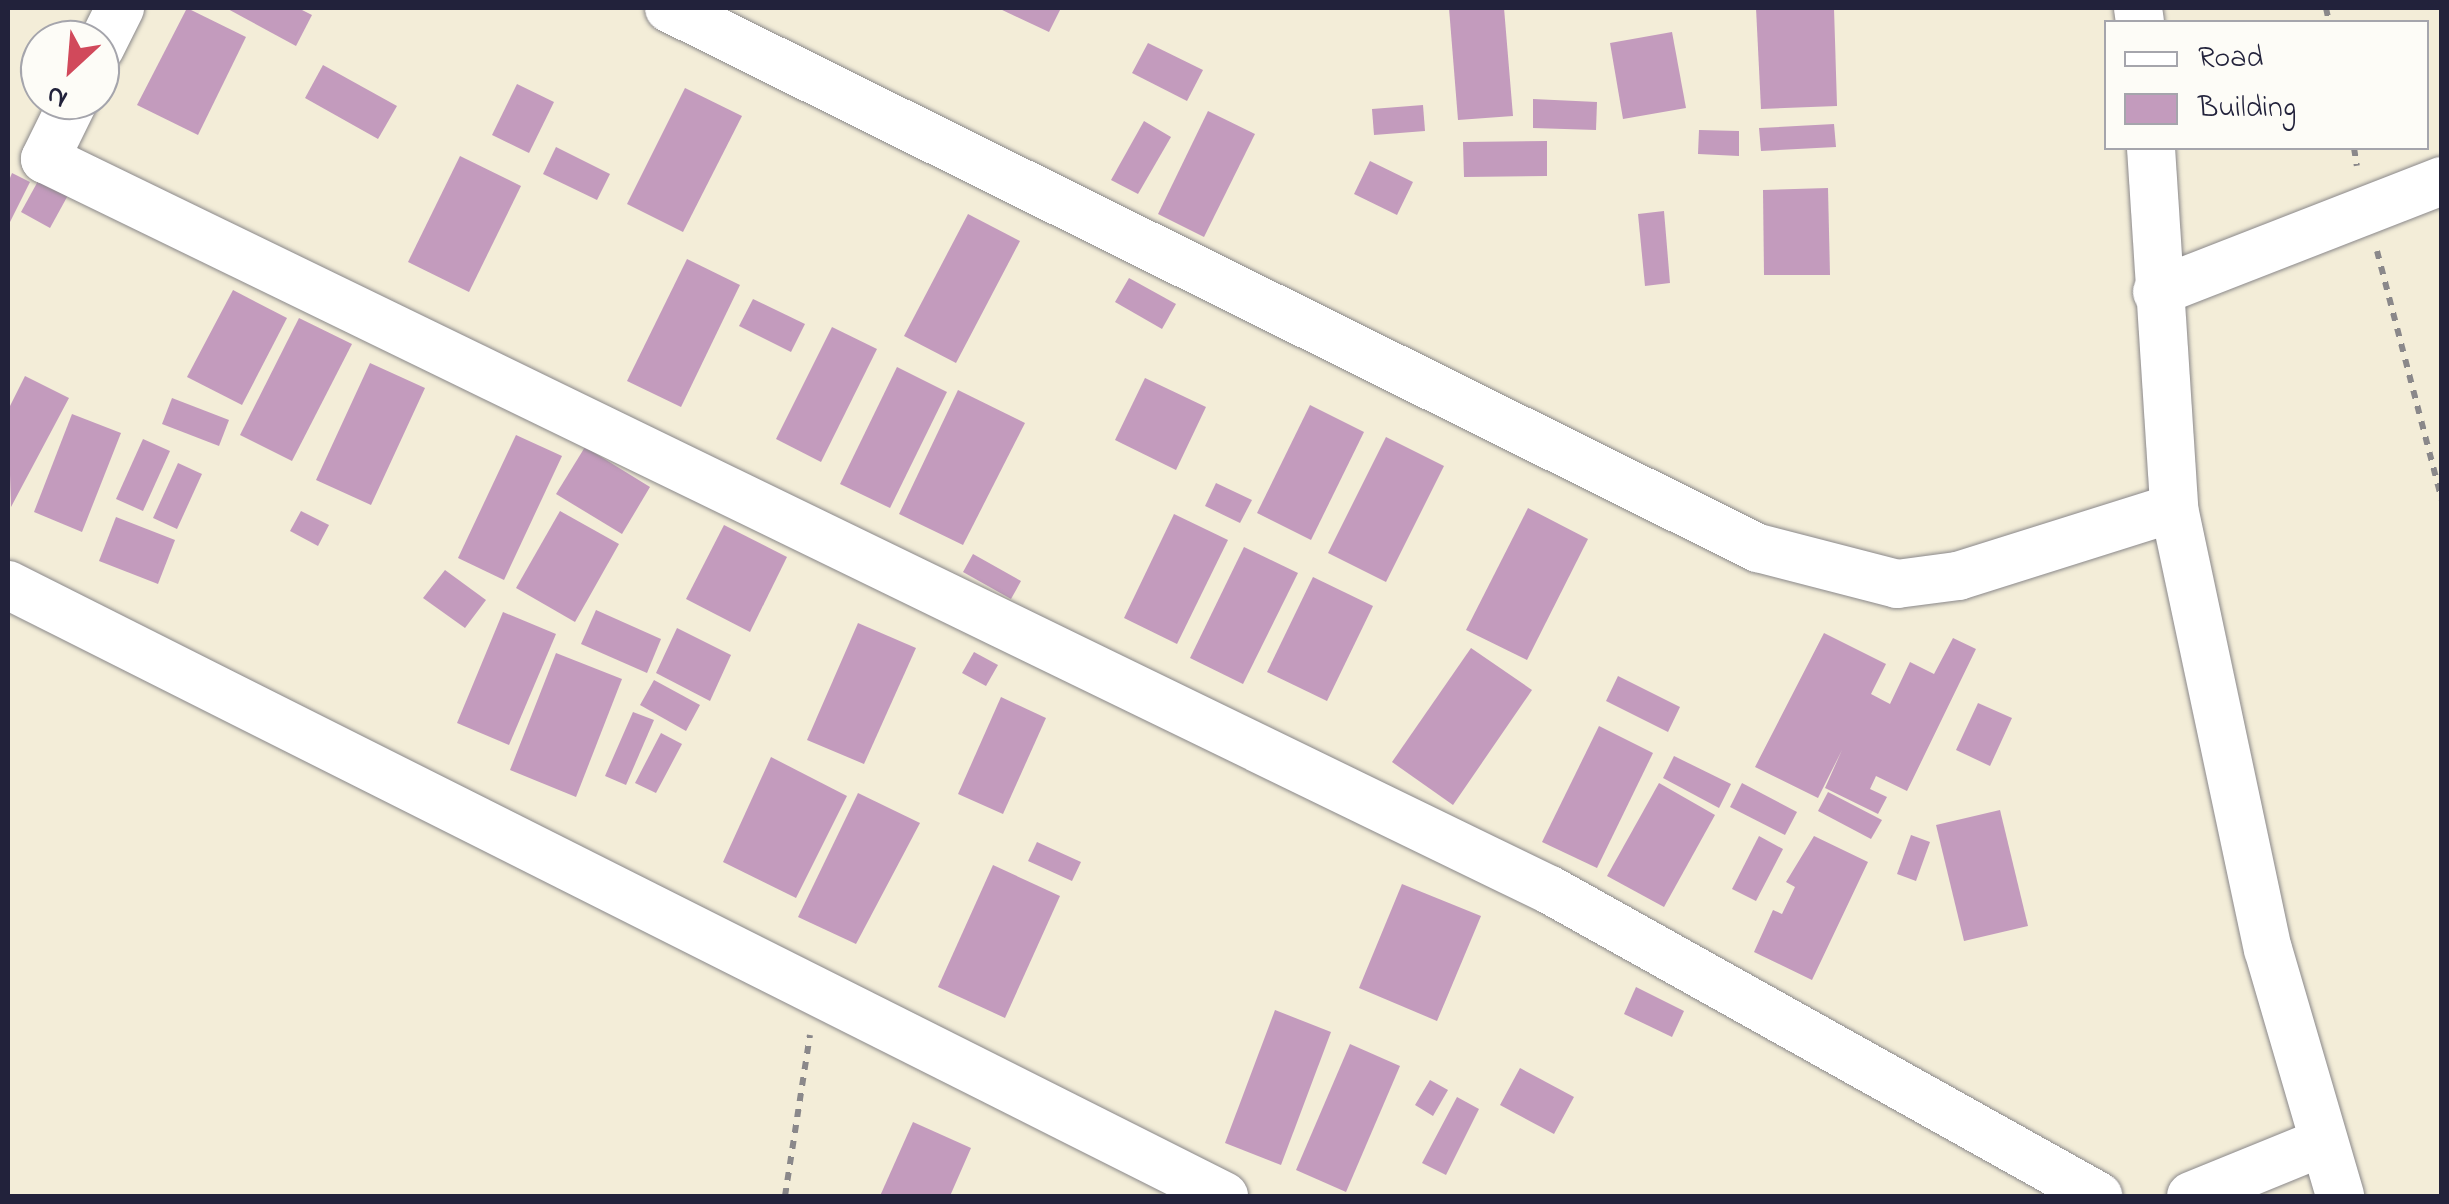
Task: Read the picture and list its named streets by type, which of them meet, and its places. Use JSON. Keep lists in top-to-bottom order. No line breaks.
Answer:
{"legend":["Road","Building"],"north":"bottom left"}
